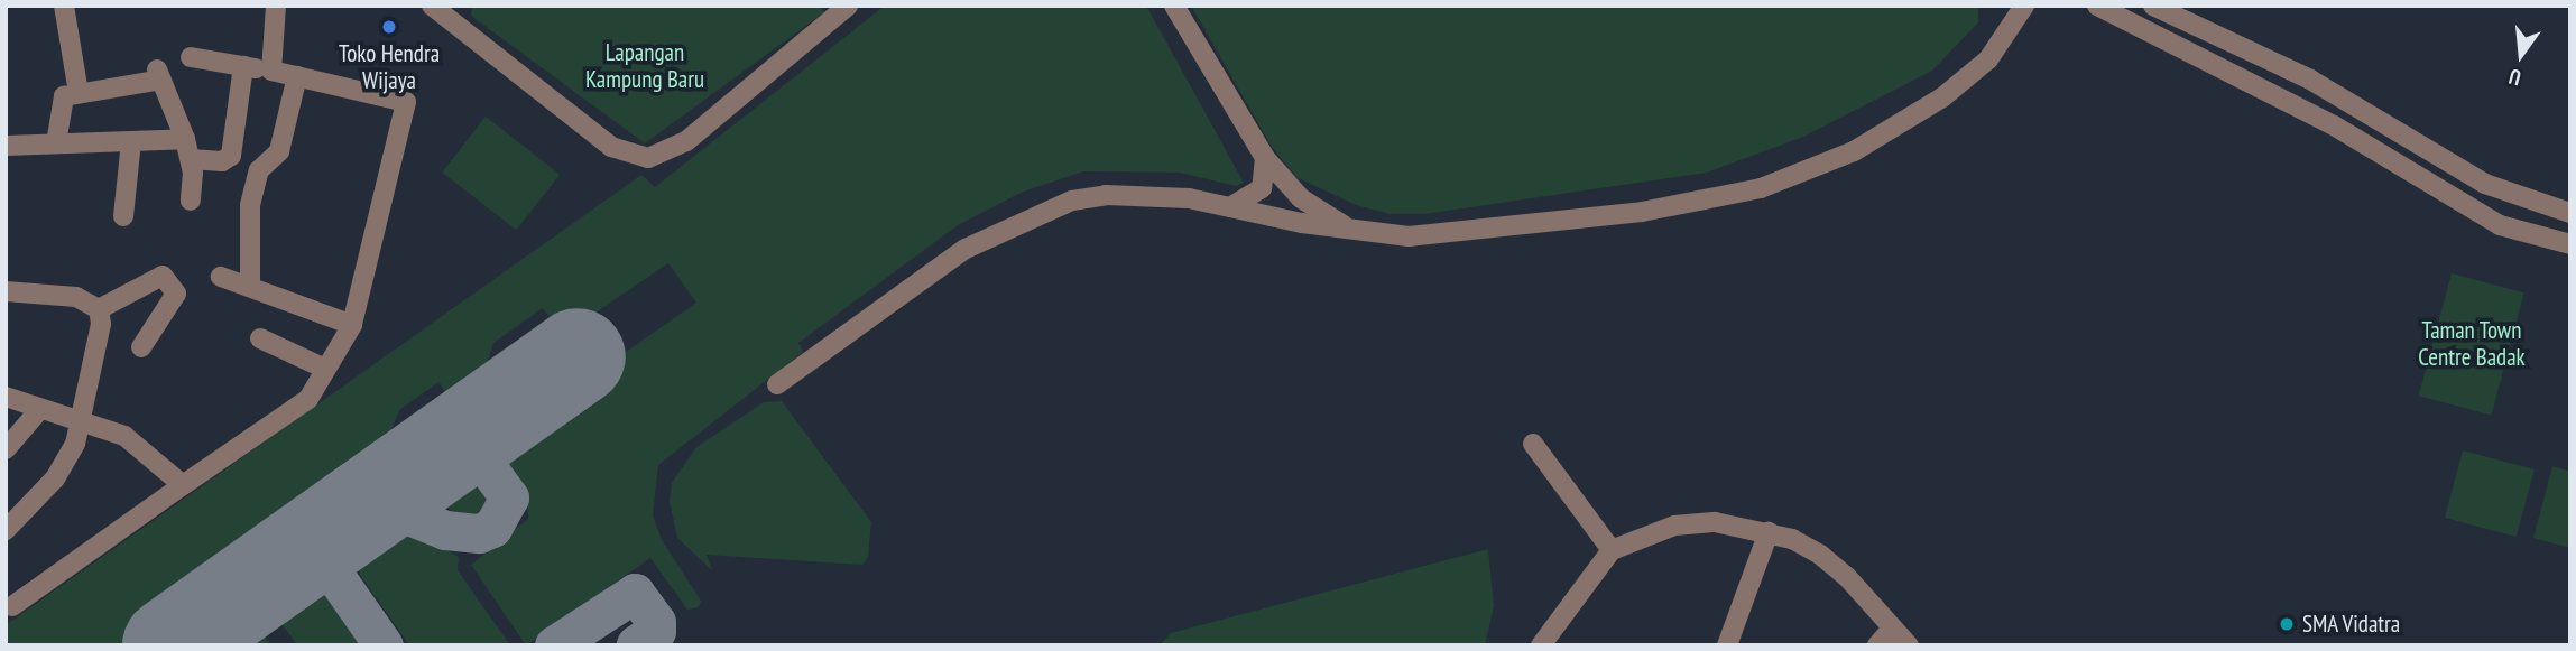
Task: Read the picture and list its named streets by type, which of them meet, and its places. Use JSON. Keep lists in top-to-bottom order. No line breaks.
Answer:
{"parks":["Lapangan Kampung Baru","Taman Town Centre Badak"],"places":["Toko Hendra Wijaya","SMA Vidatra"],"north":"bottom"}
